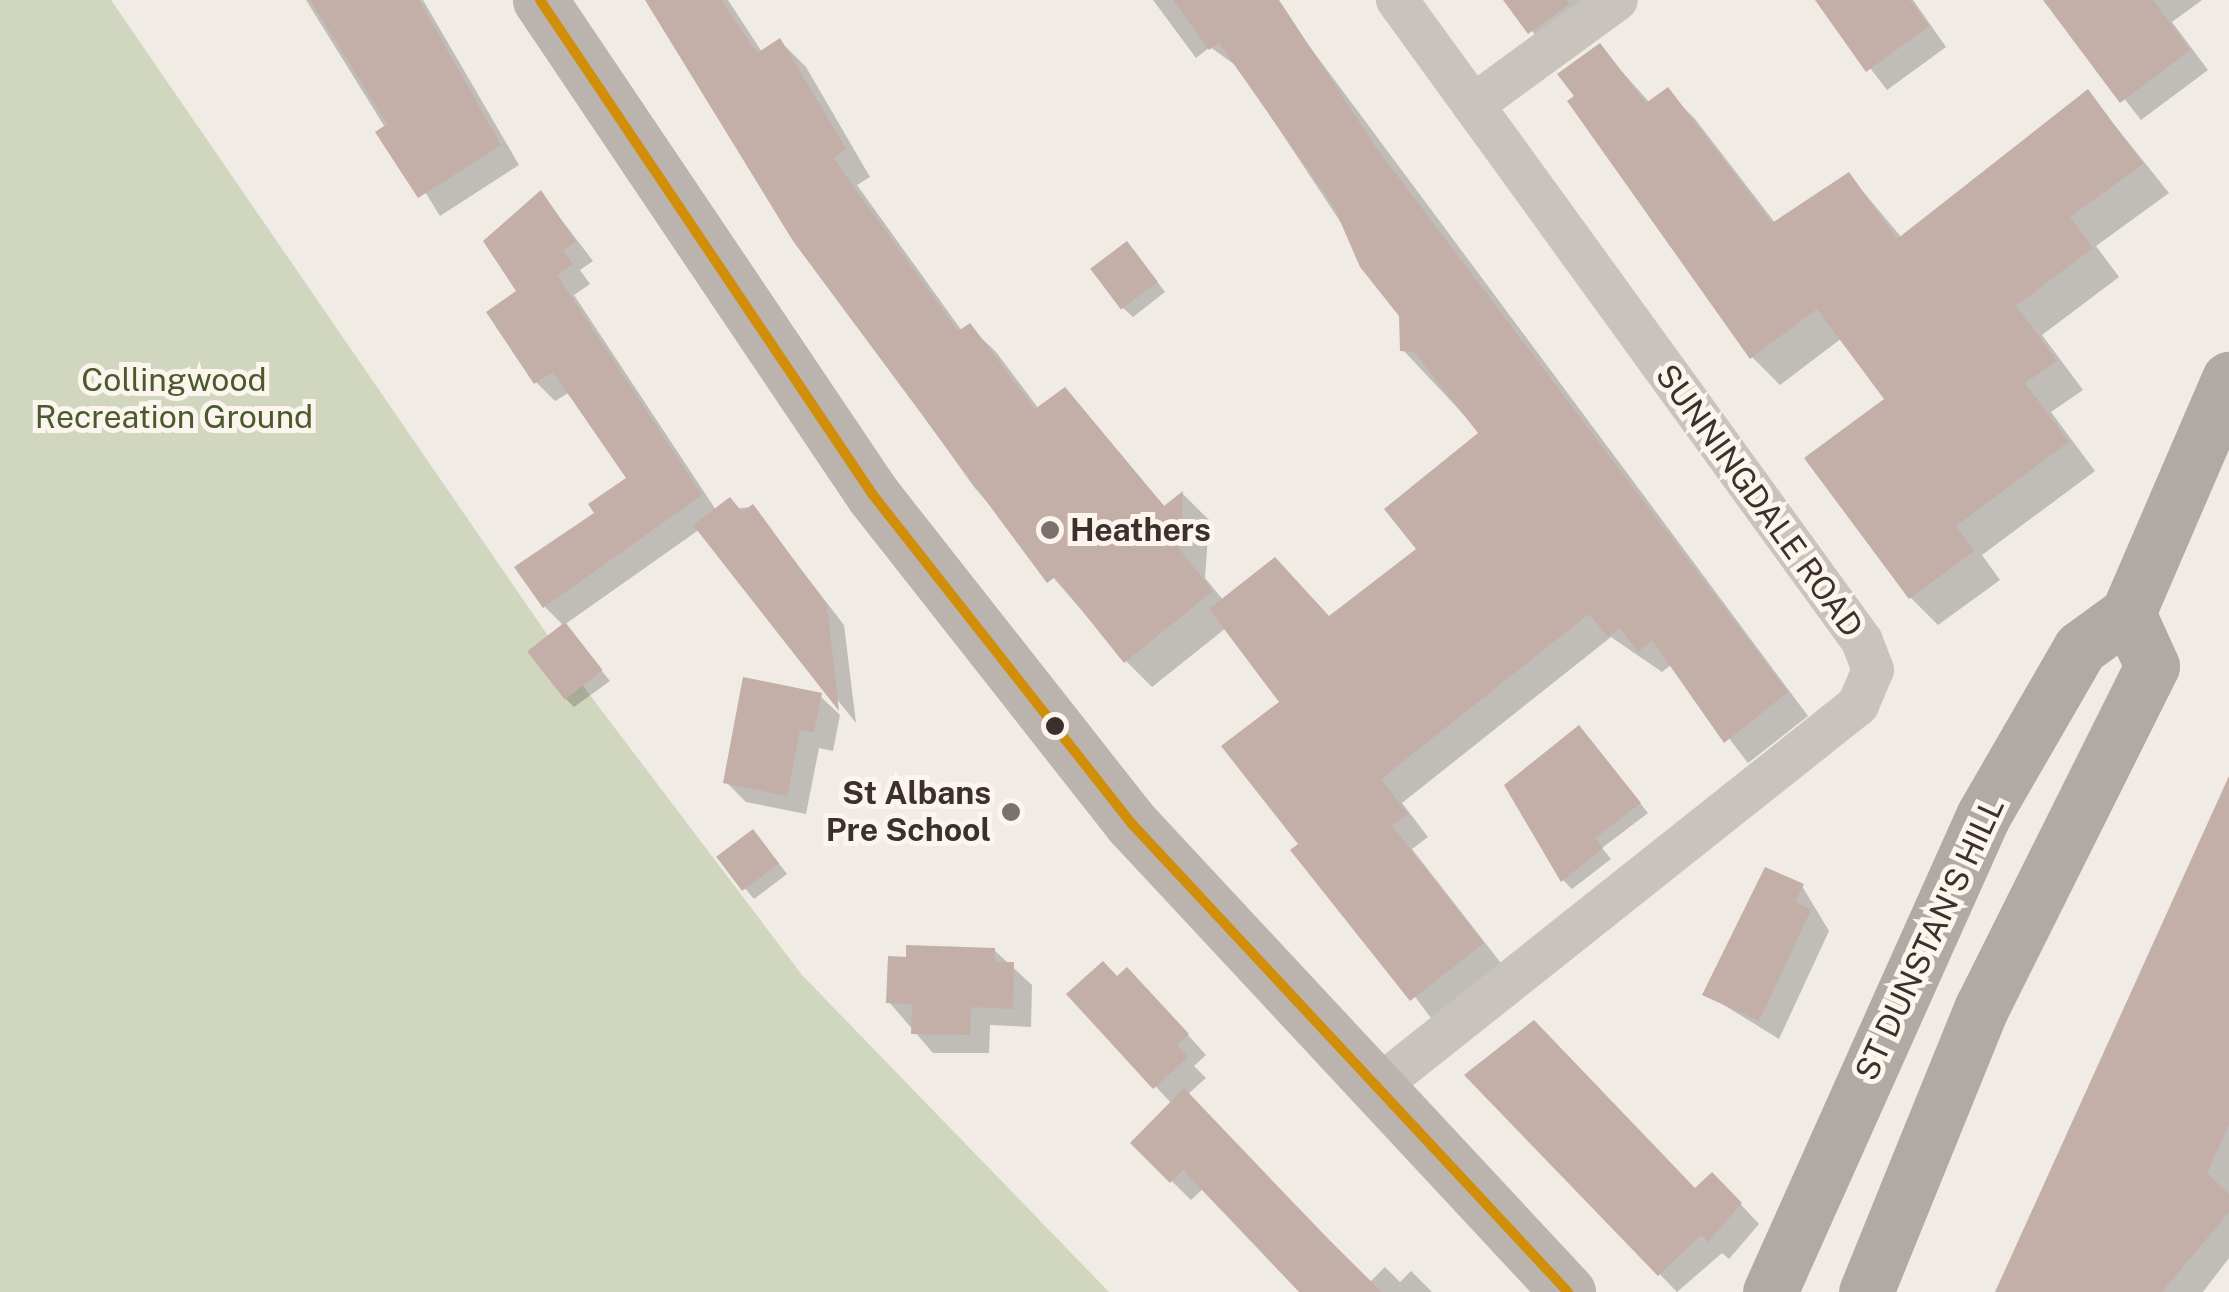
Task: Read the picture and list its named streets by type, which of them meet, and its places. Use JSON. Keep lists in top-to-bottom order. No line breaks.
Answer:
{"streets":{"highway":["ST DUNSTAN'S HILL"],"street":["SUNNINGDALE ROAD"]},"parks":["Collingwood Recreation Ground"],"places":["Heathers","St Albans Pre School"]}
